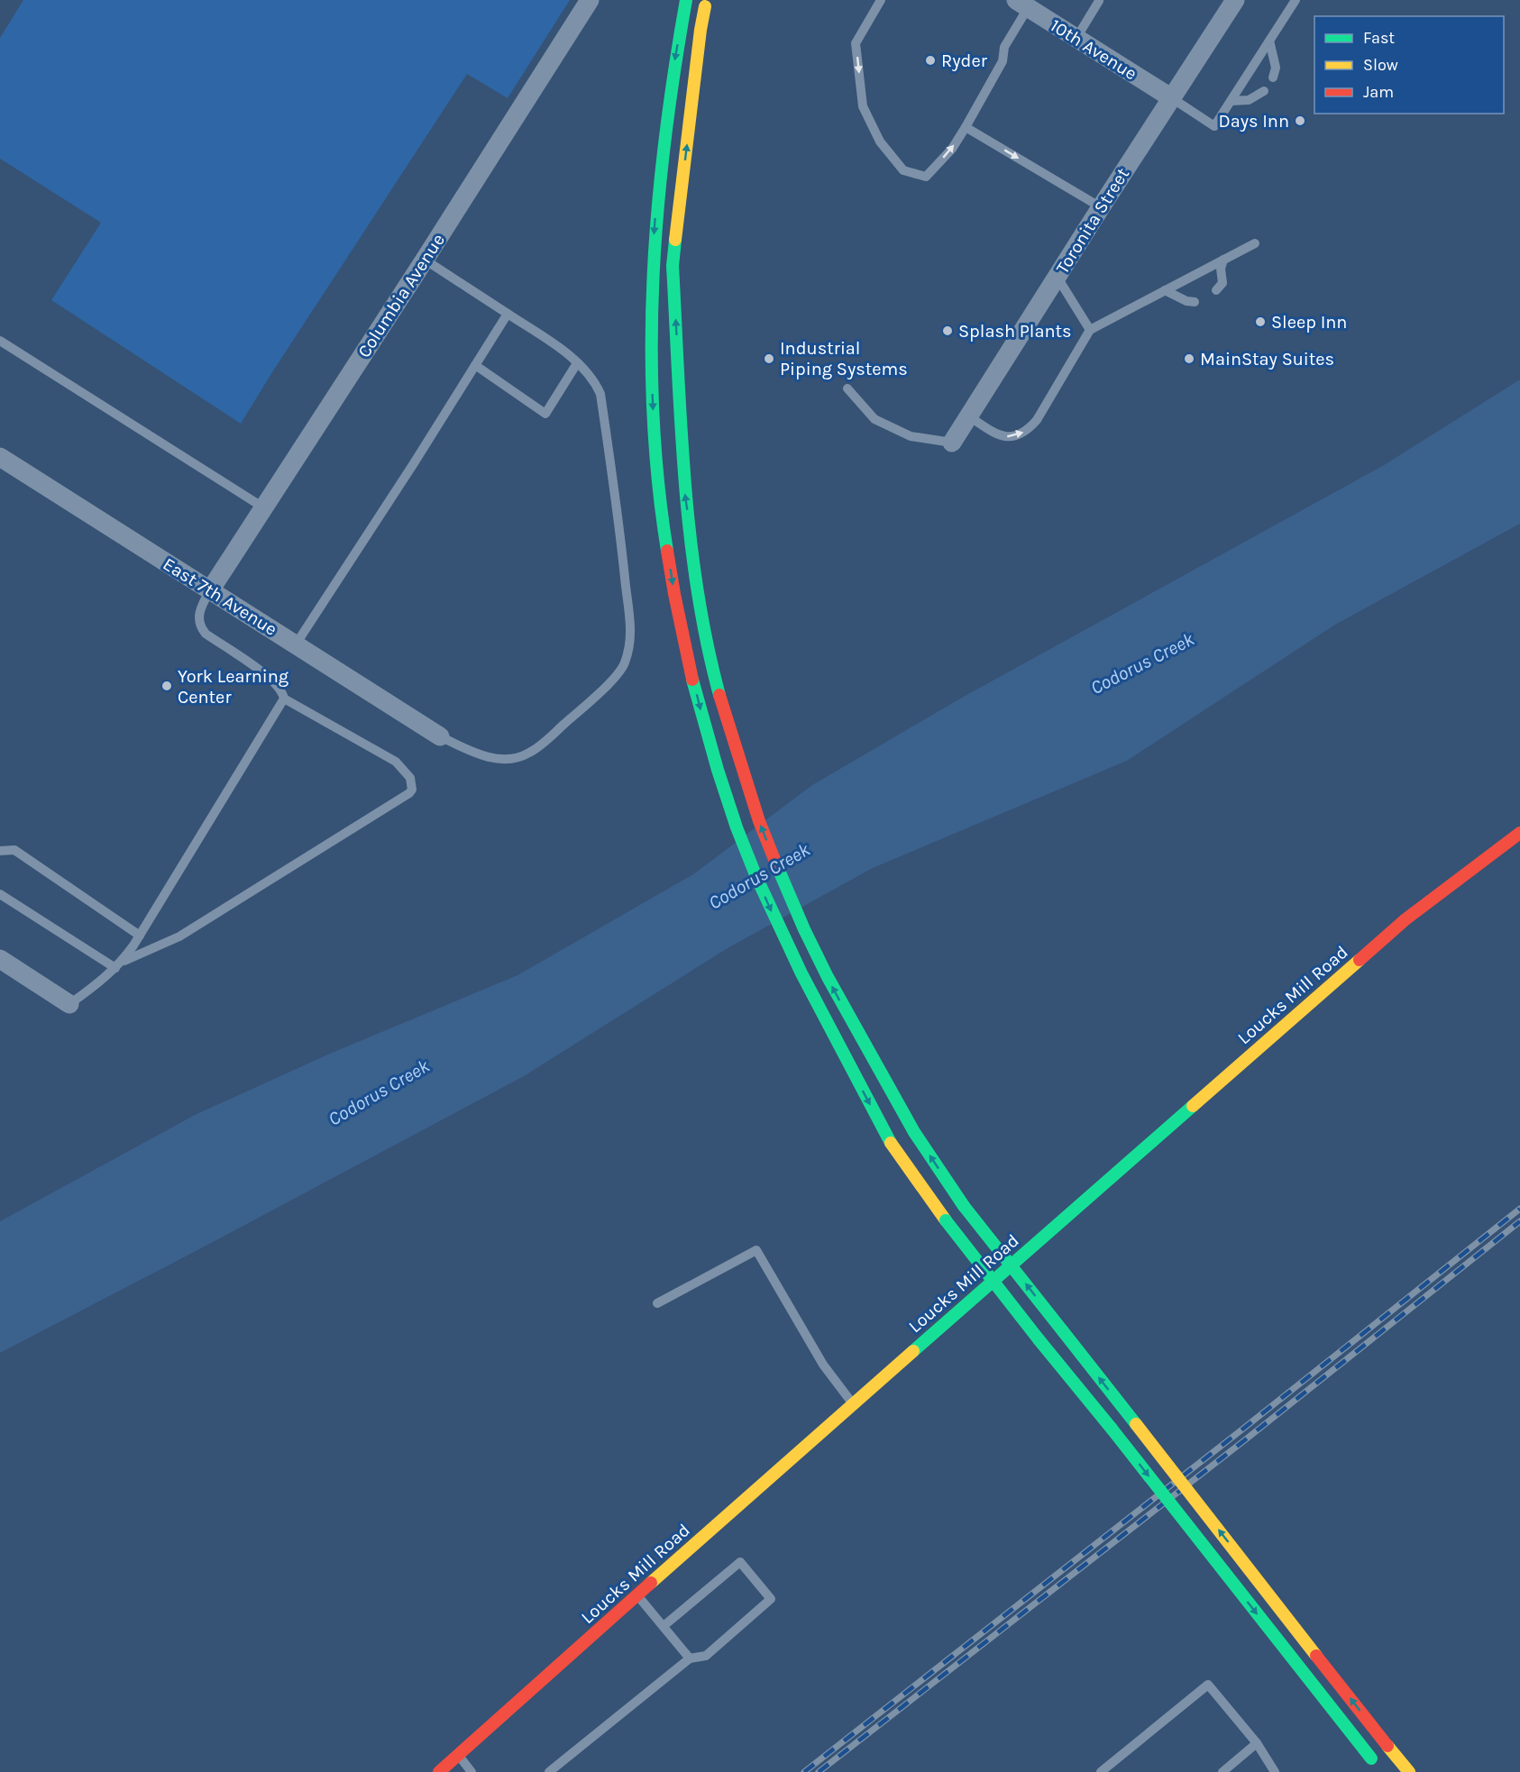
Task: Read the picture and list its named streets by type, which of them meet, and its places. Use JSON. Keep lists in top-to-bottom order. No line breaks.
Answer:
{"streets":{"main road":["Loucks Mill Road"],"street":["10th Avenue","Toronita Street","Columbia Avenue","East 7th Avenue"]},"crossings":[["10th Avenue","Toronita Street"],["Columbia Avenue","East 7th Avenue"]],"water":["Codorus Creek"],"places":["Ryder","Days Inn","Sleep Inn","Splash Plants","Industrial Piping Systems","MainStay Suites","York Learning Center"],"legend":["Fast","Slow","Jam"]}
